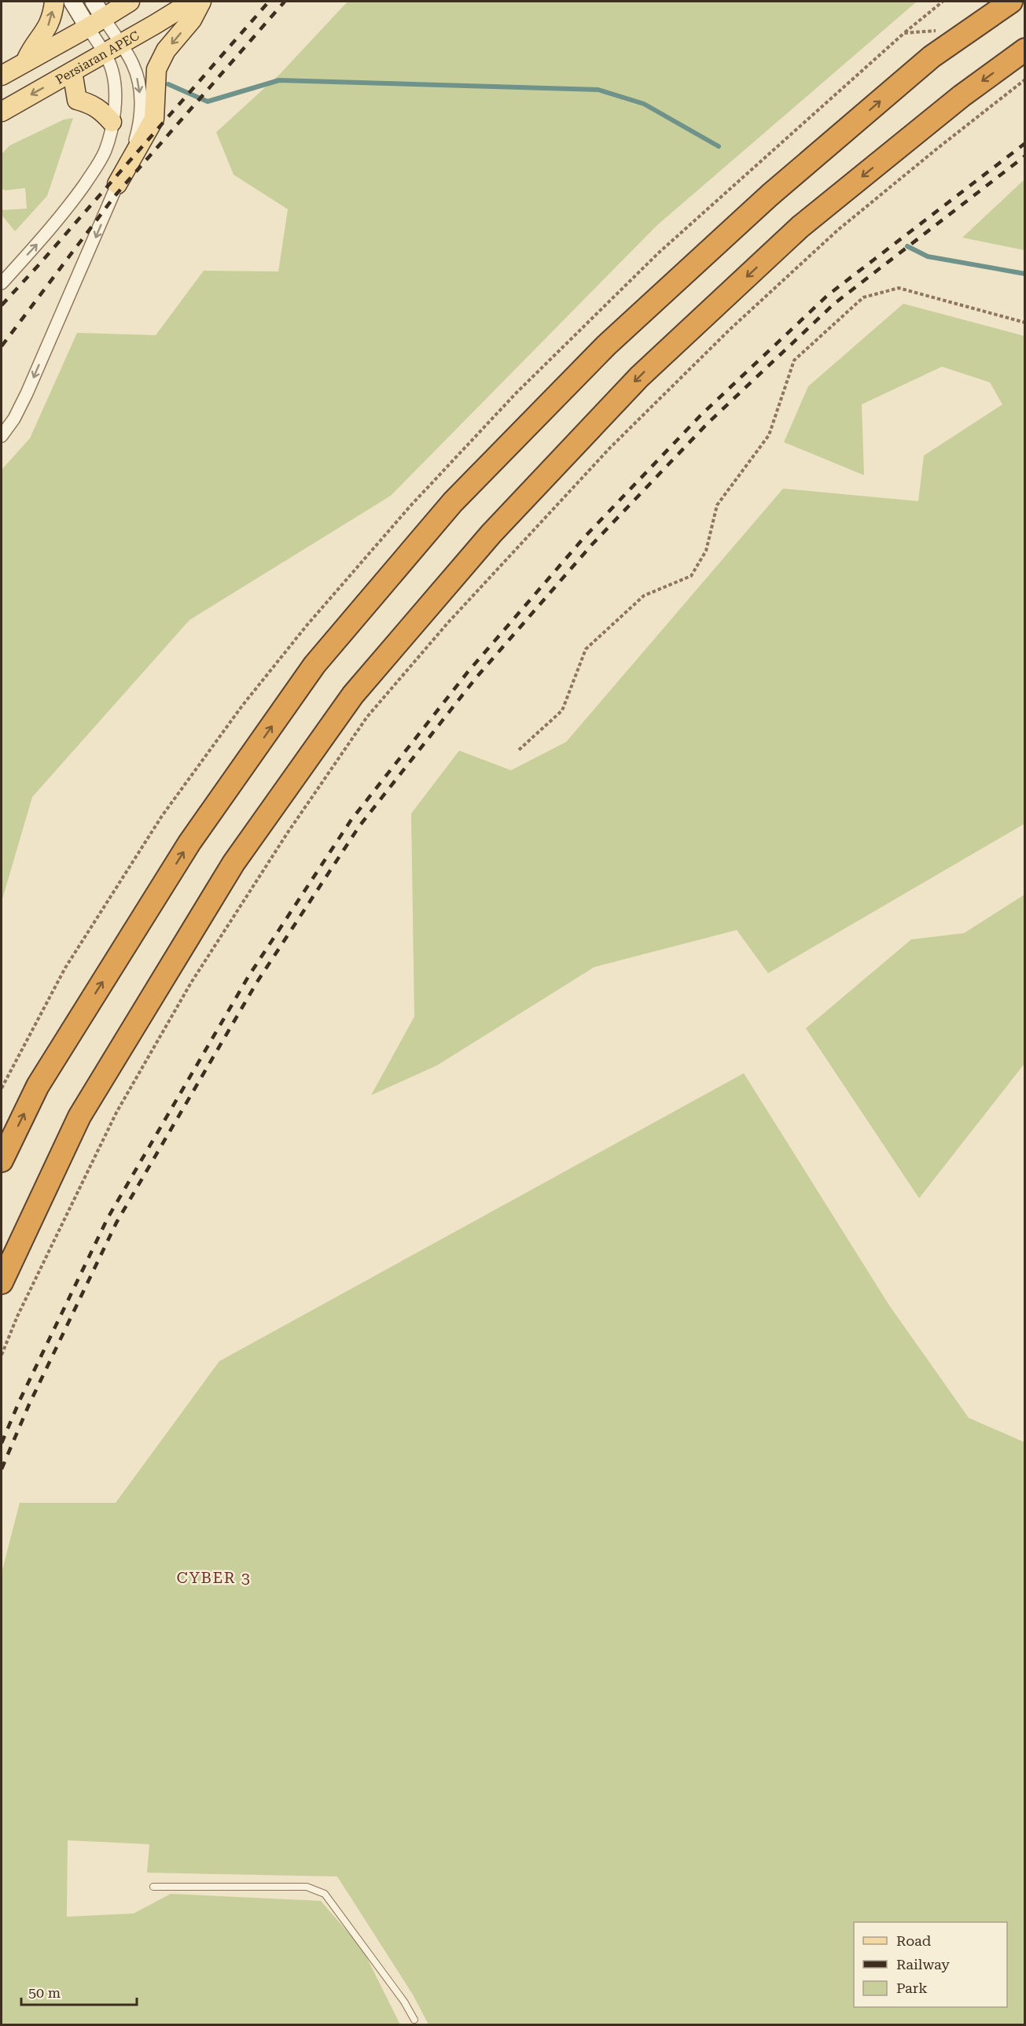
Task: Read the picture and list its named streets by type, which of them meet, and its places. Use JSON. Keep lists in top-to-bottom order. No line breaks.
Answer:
{"streets":{"main road":["Persiaran APEC"]},"districts":["CYBER 3"],"legend":["Road","Railway","Park"],"scale_bar":"50 m"}
